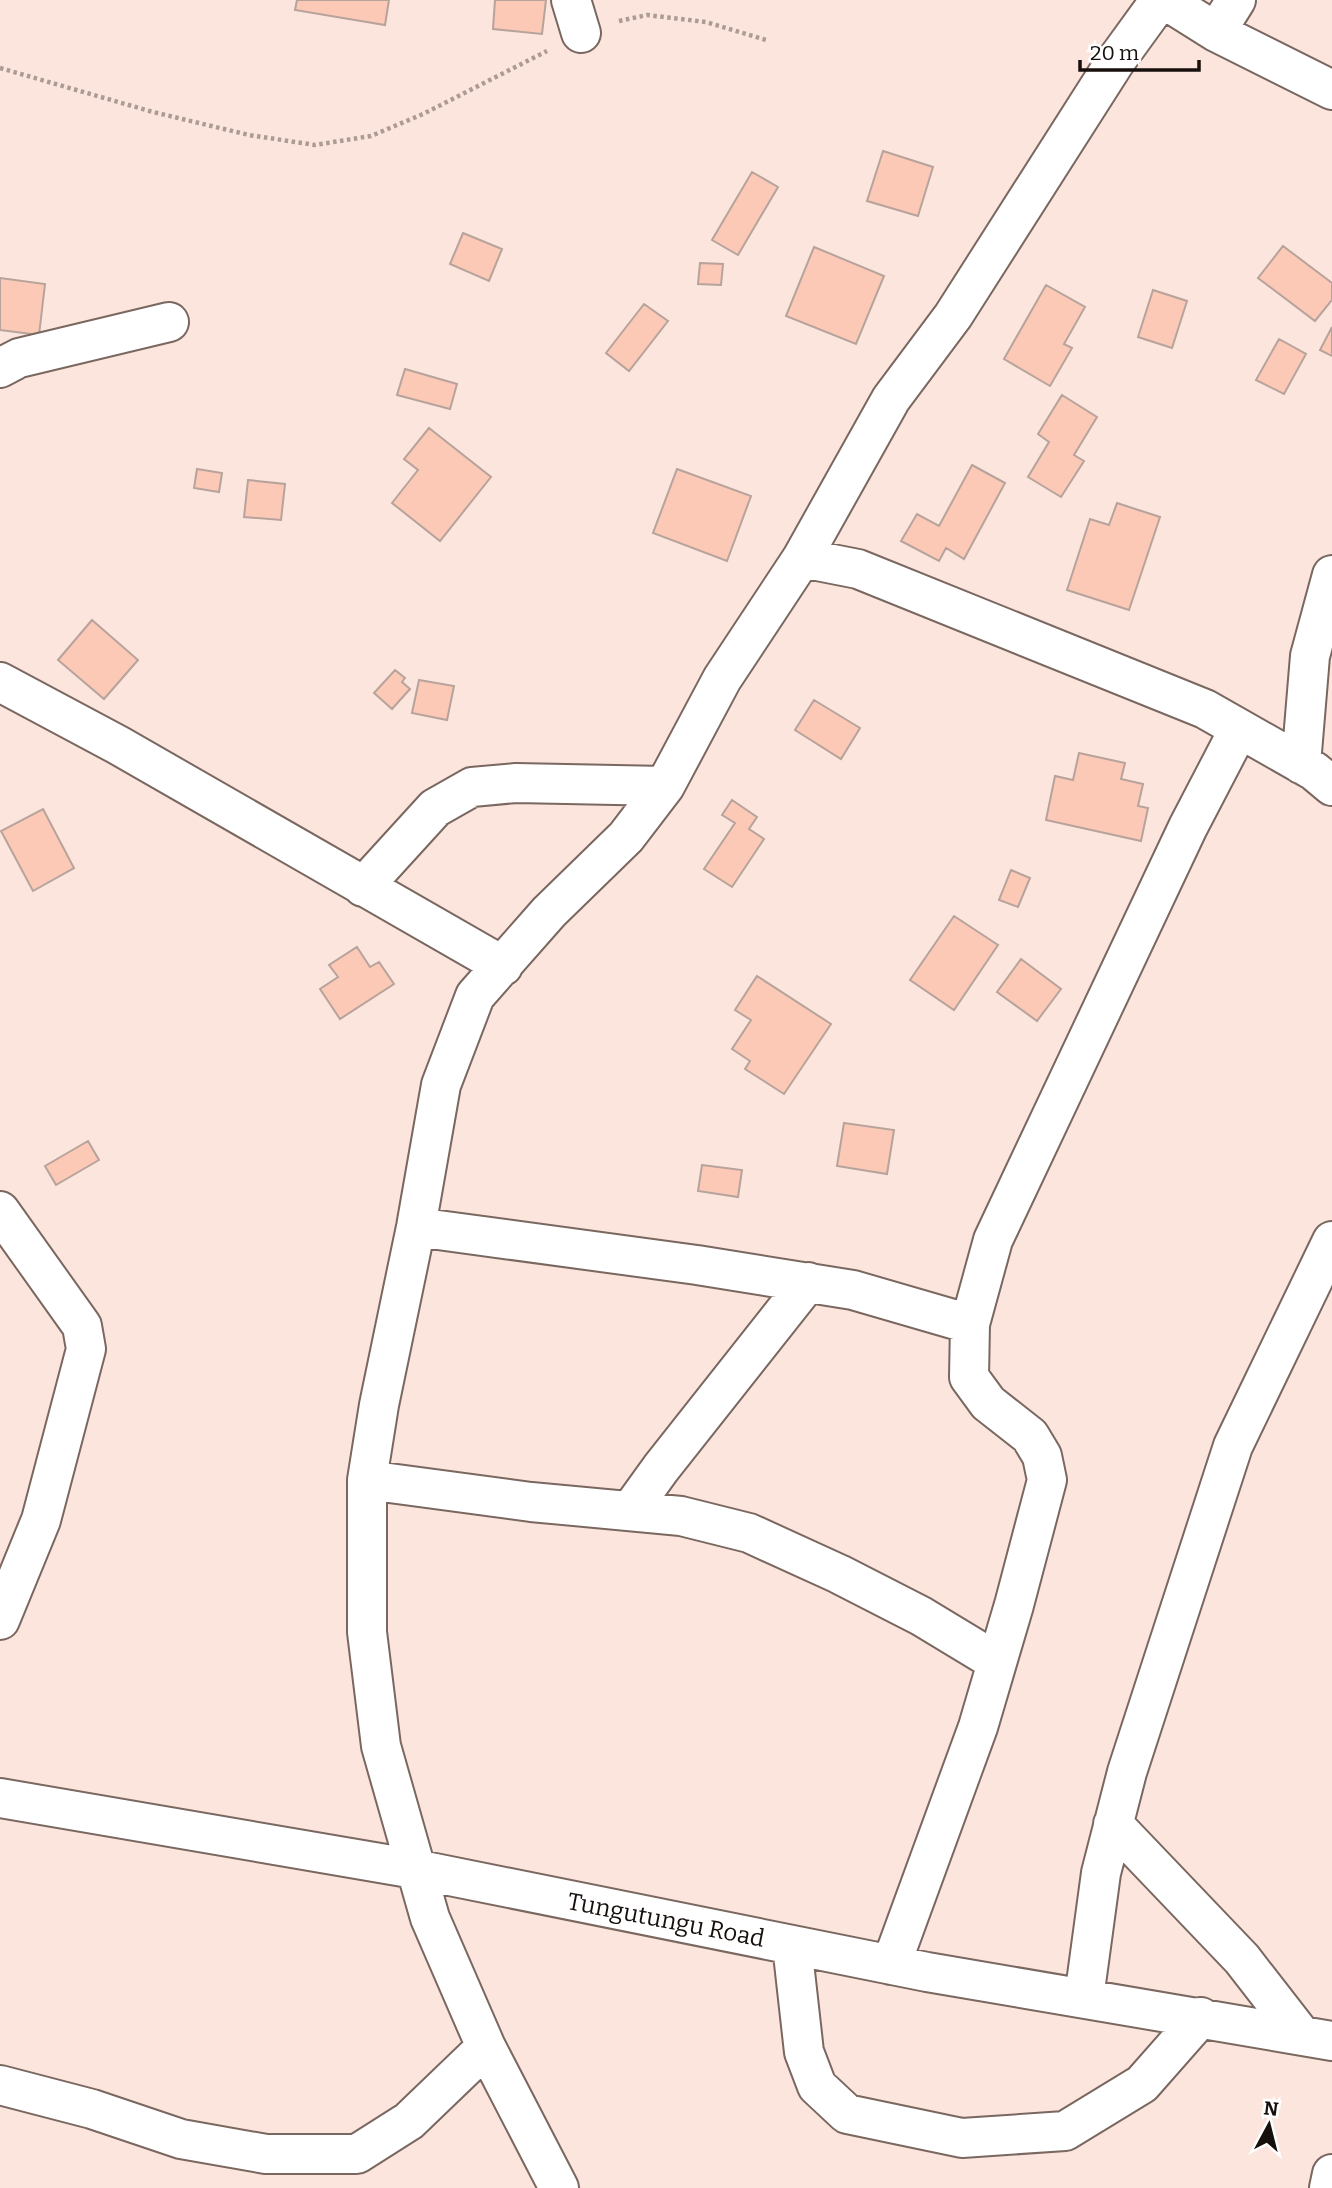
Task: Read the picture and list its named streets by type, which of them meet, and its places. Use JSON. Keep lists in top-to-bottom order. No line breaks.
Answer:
{"streets":{"street":["Tungutungu Road"]},"scale_bar":"20 m","north":"top"}
